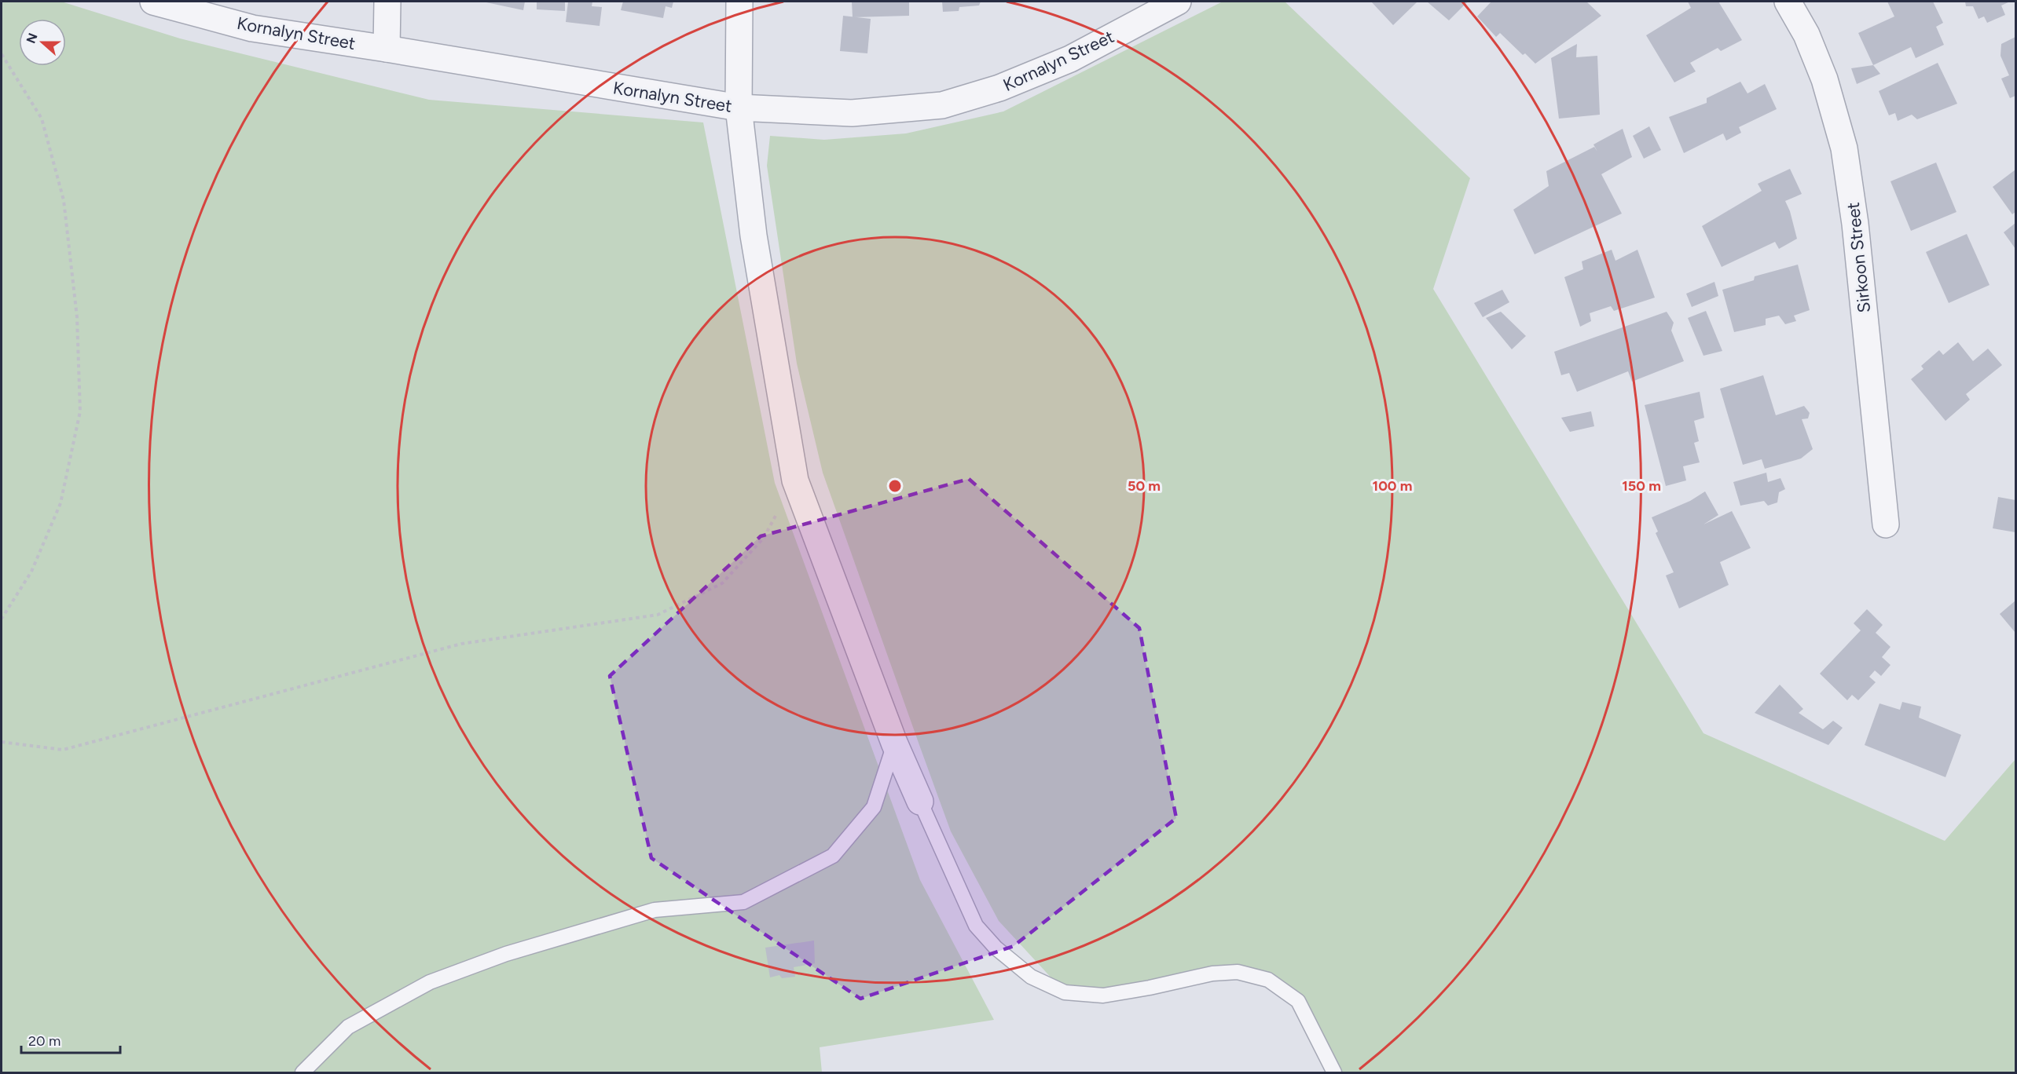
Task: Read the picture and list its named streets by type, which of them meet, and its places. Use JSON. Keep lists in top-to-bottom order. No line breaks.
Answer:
{"streets":{"street":["Kornalyn Street","Sirkoon Street"]},"scale_bar":"20 m","north":"left","rings":["50 m","100 m","150 m"]}
